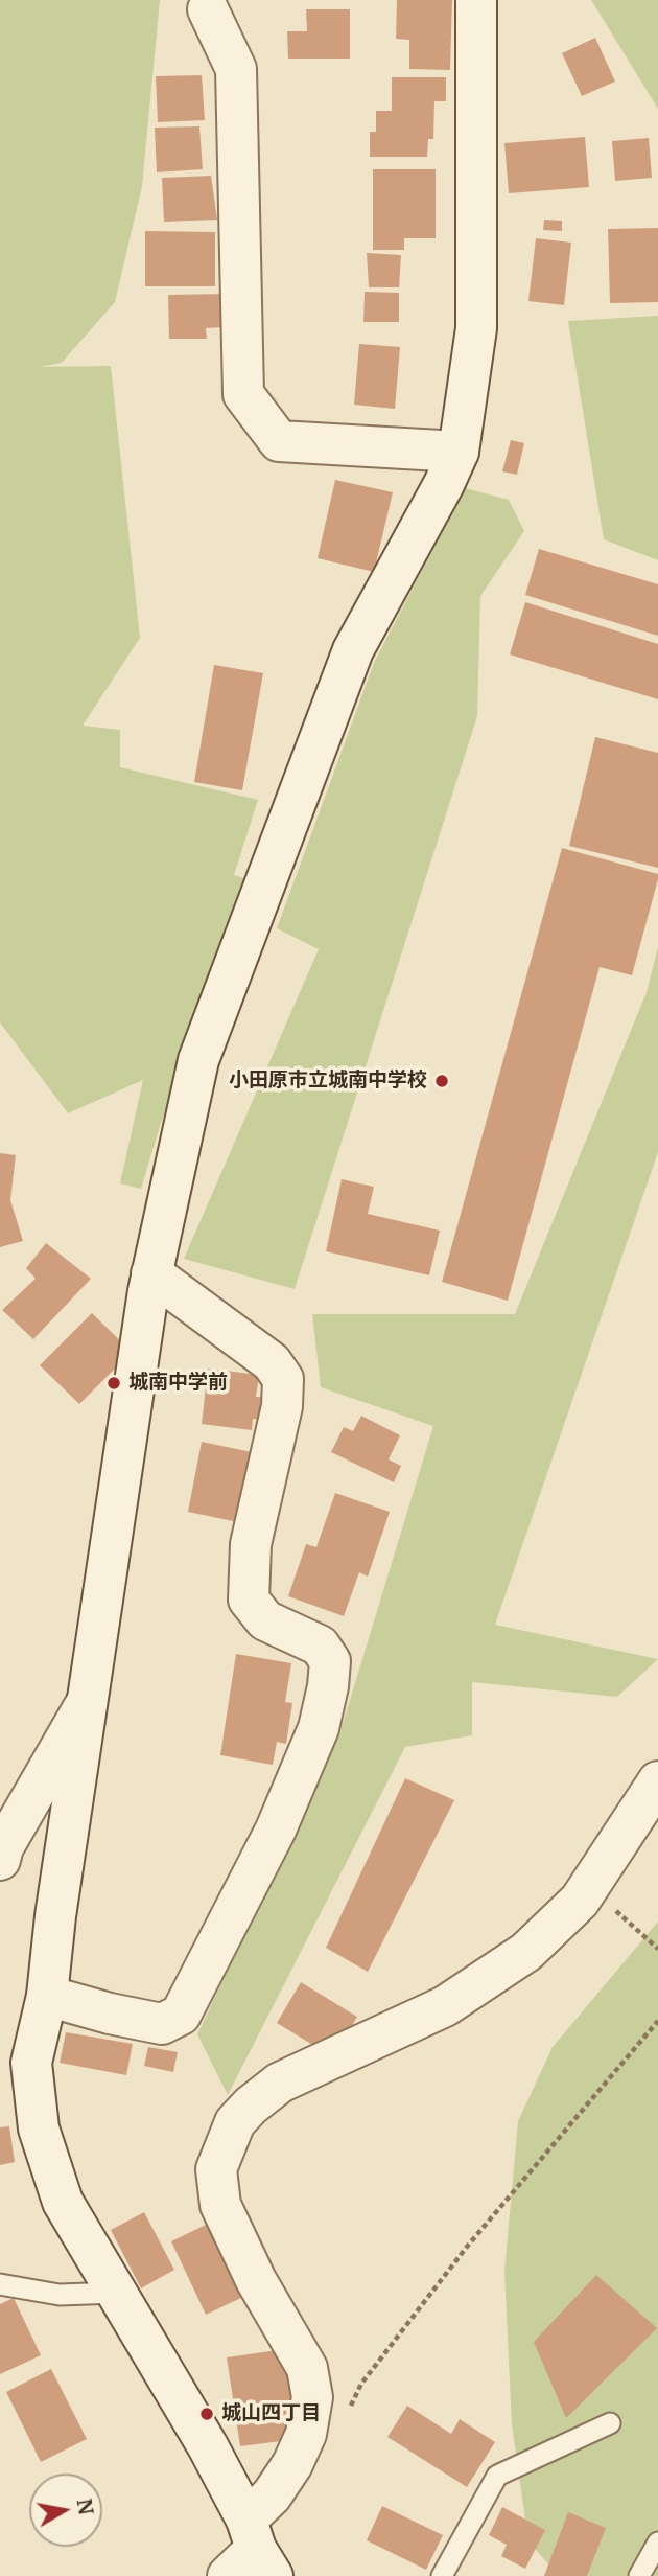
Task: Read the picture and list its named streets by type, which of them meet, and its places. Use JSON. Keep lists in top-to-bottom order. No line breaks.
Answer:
{"places":["小田原市立城南中学校","城南中学前","城山四丁目"],"north":"right"}
